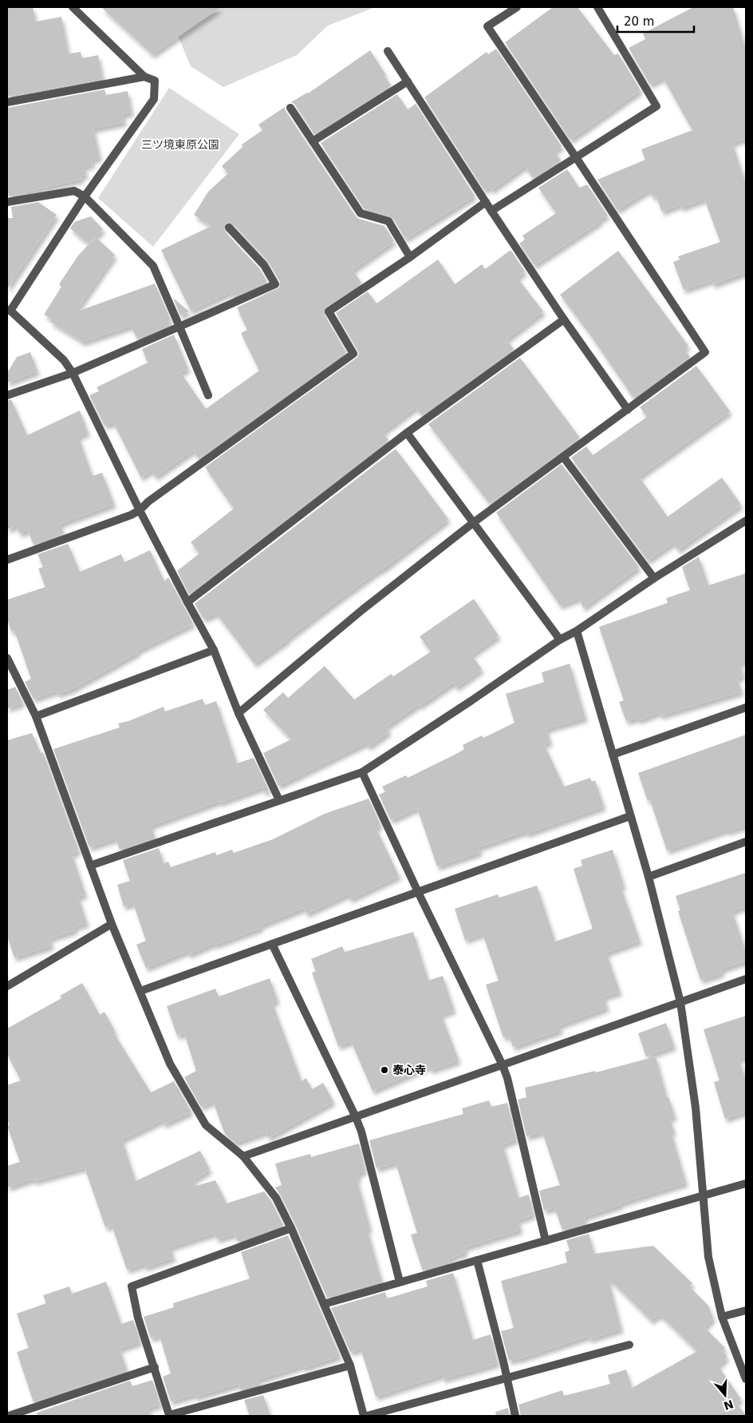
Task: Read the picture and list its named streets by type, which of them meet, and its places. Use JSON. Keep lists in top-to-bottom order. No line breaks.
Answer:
{"parks":["三ツ境東原公園"],"places":["泰心寺"],"scale_bar":"20 m","north":"bottom"}
